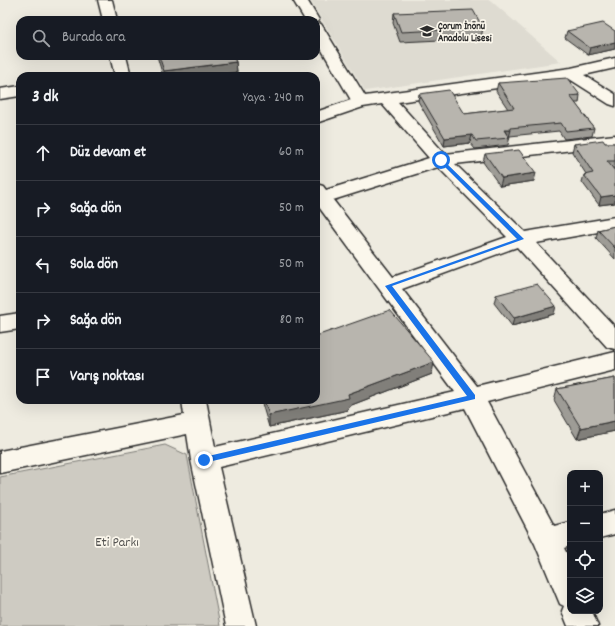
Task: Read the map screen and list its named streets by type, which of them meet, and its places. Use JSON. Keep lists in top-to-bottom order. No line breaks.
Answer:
{"parks":["Eti Parkı"],"places":{"school or university":["Çorum İnönü Anadolu Lisesi"]},"page":{"search":"Burada ara","heading":["3 dk","Yaya · 240 m"],"list":[["Düz devam et","60 m"],["Sağa dön","50 m"],["Sola dön","50 m"],["Sağa dön","80 m"],"Varış noktası"],"map_buttons":["+","−"]}}
